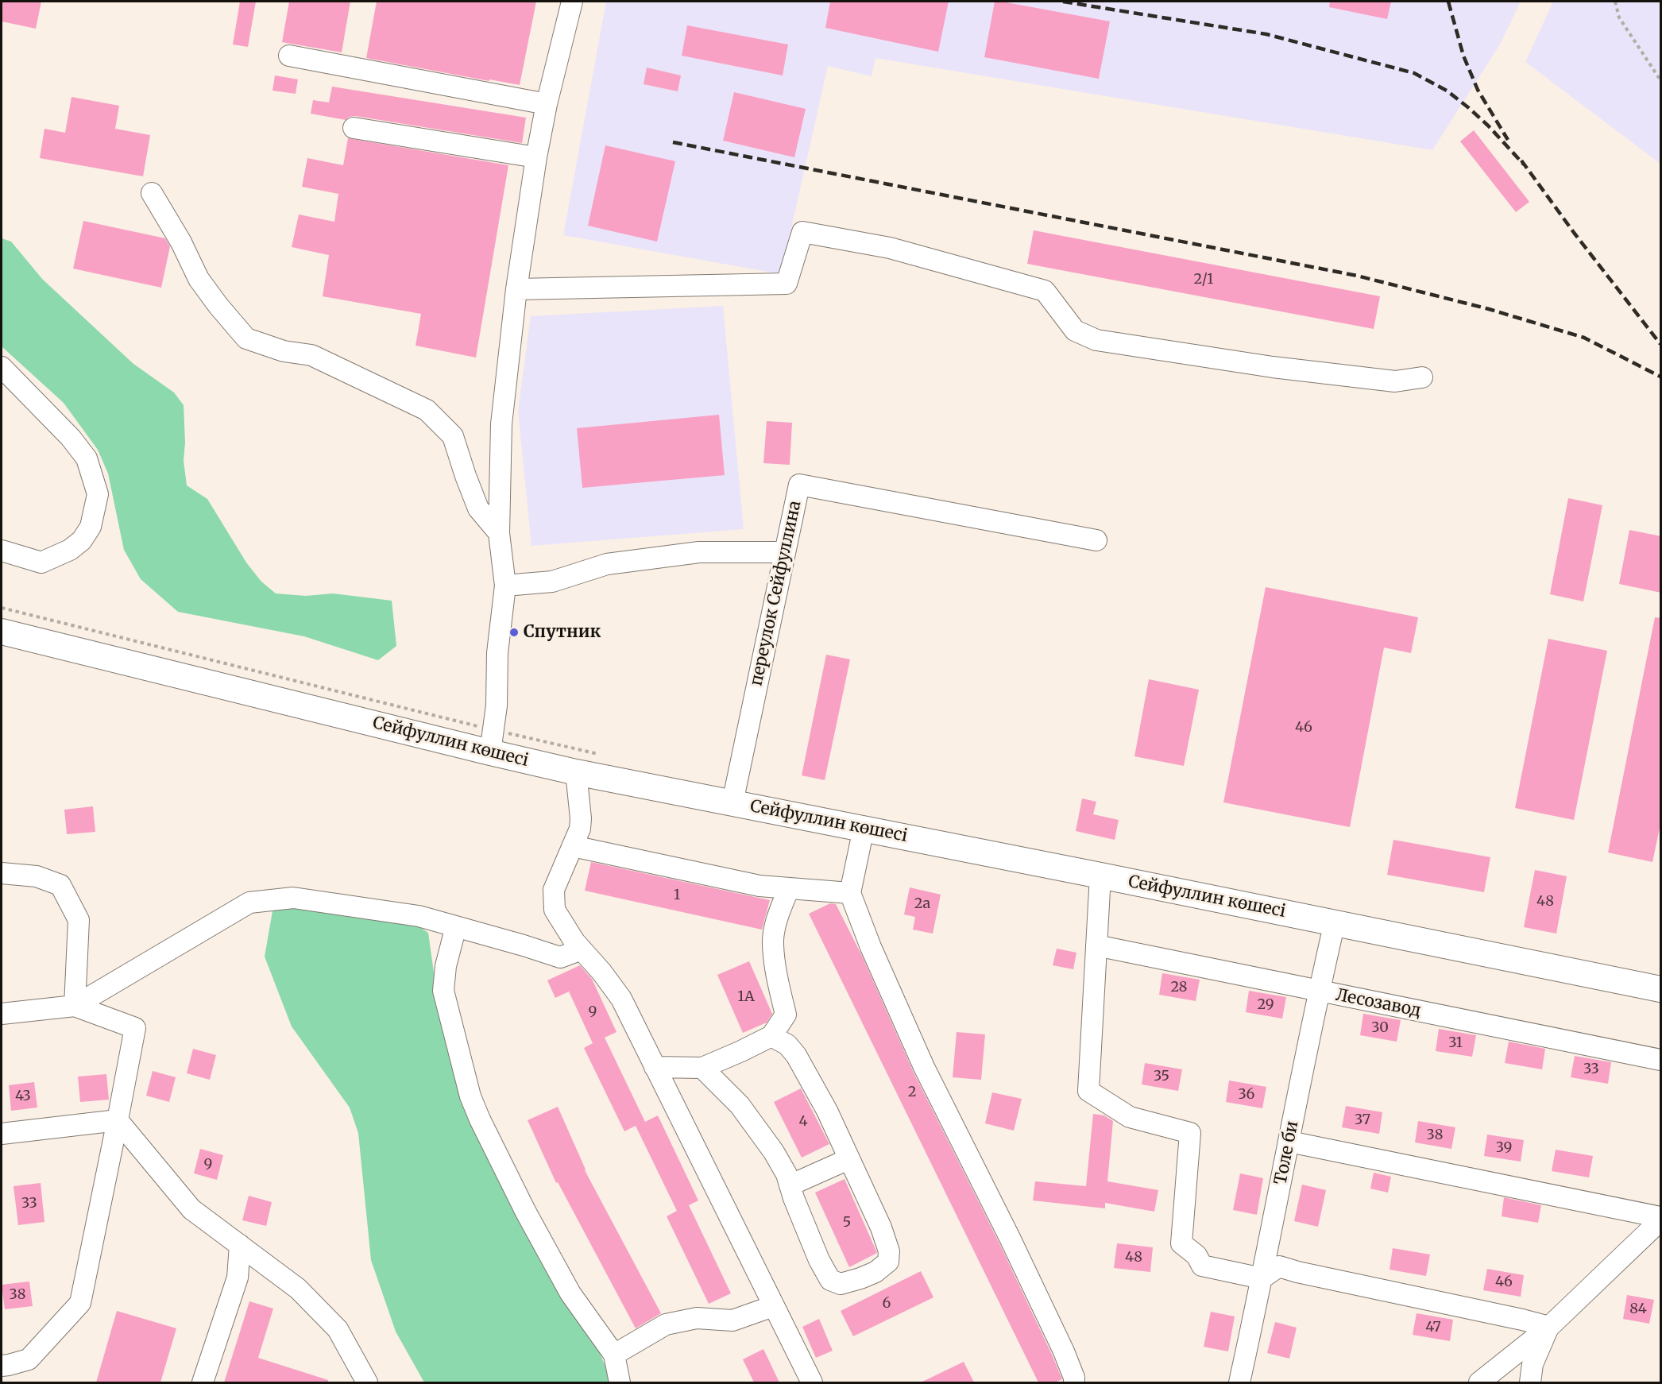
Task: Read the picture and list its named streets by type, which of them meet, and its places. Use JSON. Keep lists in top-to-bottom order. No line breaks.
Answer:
{"streets":{"main road":["Сейфуллин көшесі"],"street":["переулок Сейфуллина","Лесозавод","Толе би"]},"crossings":[["переулок Сейфуллина","Сейфуллин көшесі"],["Сейфуллин көшесі","Толе би"],["Лесозавод","Толе би"]],"places":["Спутник"],"house_numbers":["2/1","46","1","48","2а","28","1А","29","9","30","31","33","35","2","36","43","37","4","38","39","9","33","5","48","46","38","6","84","47"]}
